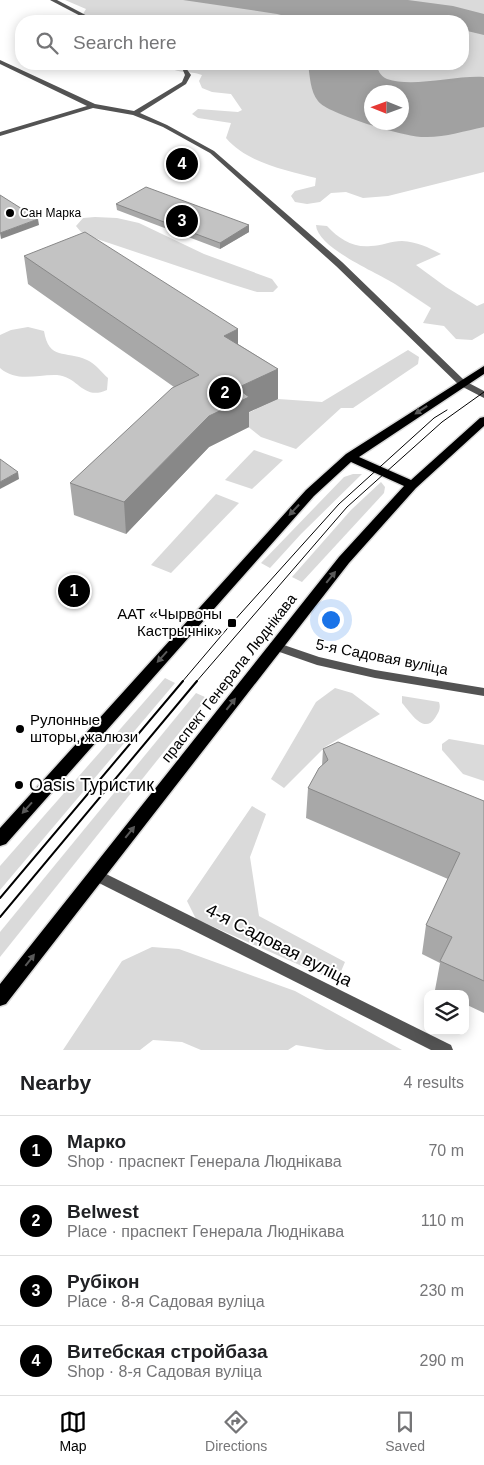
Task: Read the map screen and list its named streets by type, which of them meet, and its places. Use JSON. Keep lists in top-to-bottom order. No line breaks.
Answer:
{"streets":{"main road":["праспект Генерала Люднікава"],"street":["5-я Садовая вуліца","4-я Садовая вуліца"]},"crossings":[["5-я Садовая вуліца","праспект Генерала Люднікава"],["праспект Генерала Люднікава","4-я Садовая вуліца"]],"places":{"other":["Сан Марка","Рулонные шторы, жалюзи","Oasis Туристик"],"transit":["ААТ «Чырвоны Кастрычнік»"]},"north":"left","page":{"search":"Search here","pins":["4","3","2","1"],"heading":["Nearby","4 results"],"list":[{"mark":"1","name":"Марко","note":"Shop · праспект Генерала Люднікава","value":"70 m"},{"mark":"2","name":"Belwest","note":"Place · праспект Генерала Люднікава","value":"110 m"},{"mark":"3","name":"Рубікон","note":"Place · 8-я Садовая вуліца","value":"230 m"},{"mark":"4","name":"Витебская стройбаза","note":"Shop · 8-я Садовая вуліца","value":"290 m"}],"nav":["Map","Directions","Saved"]}}
